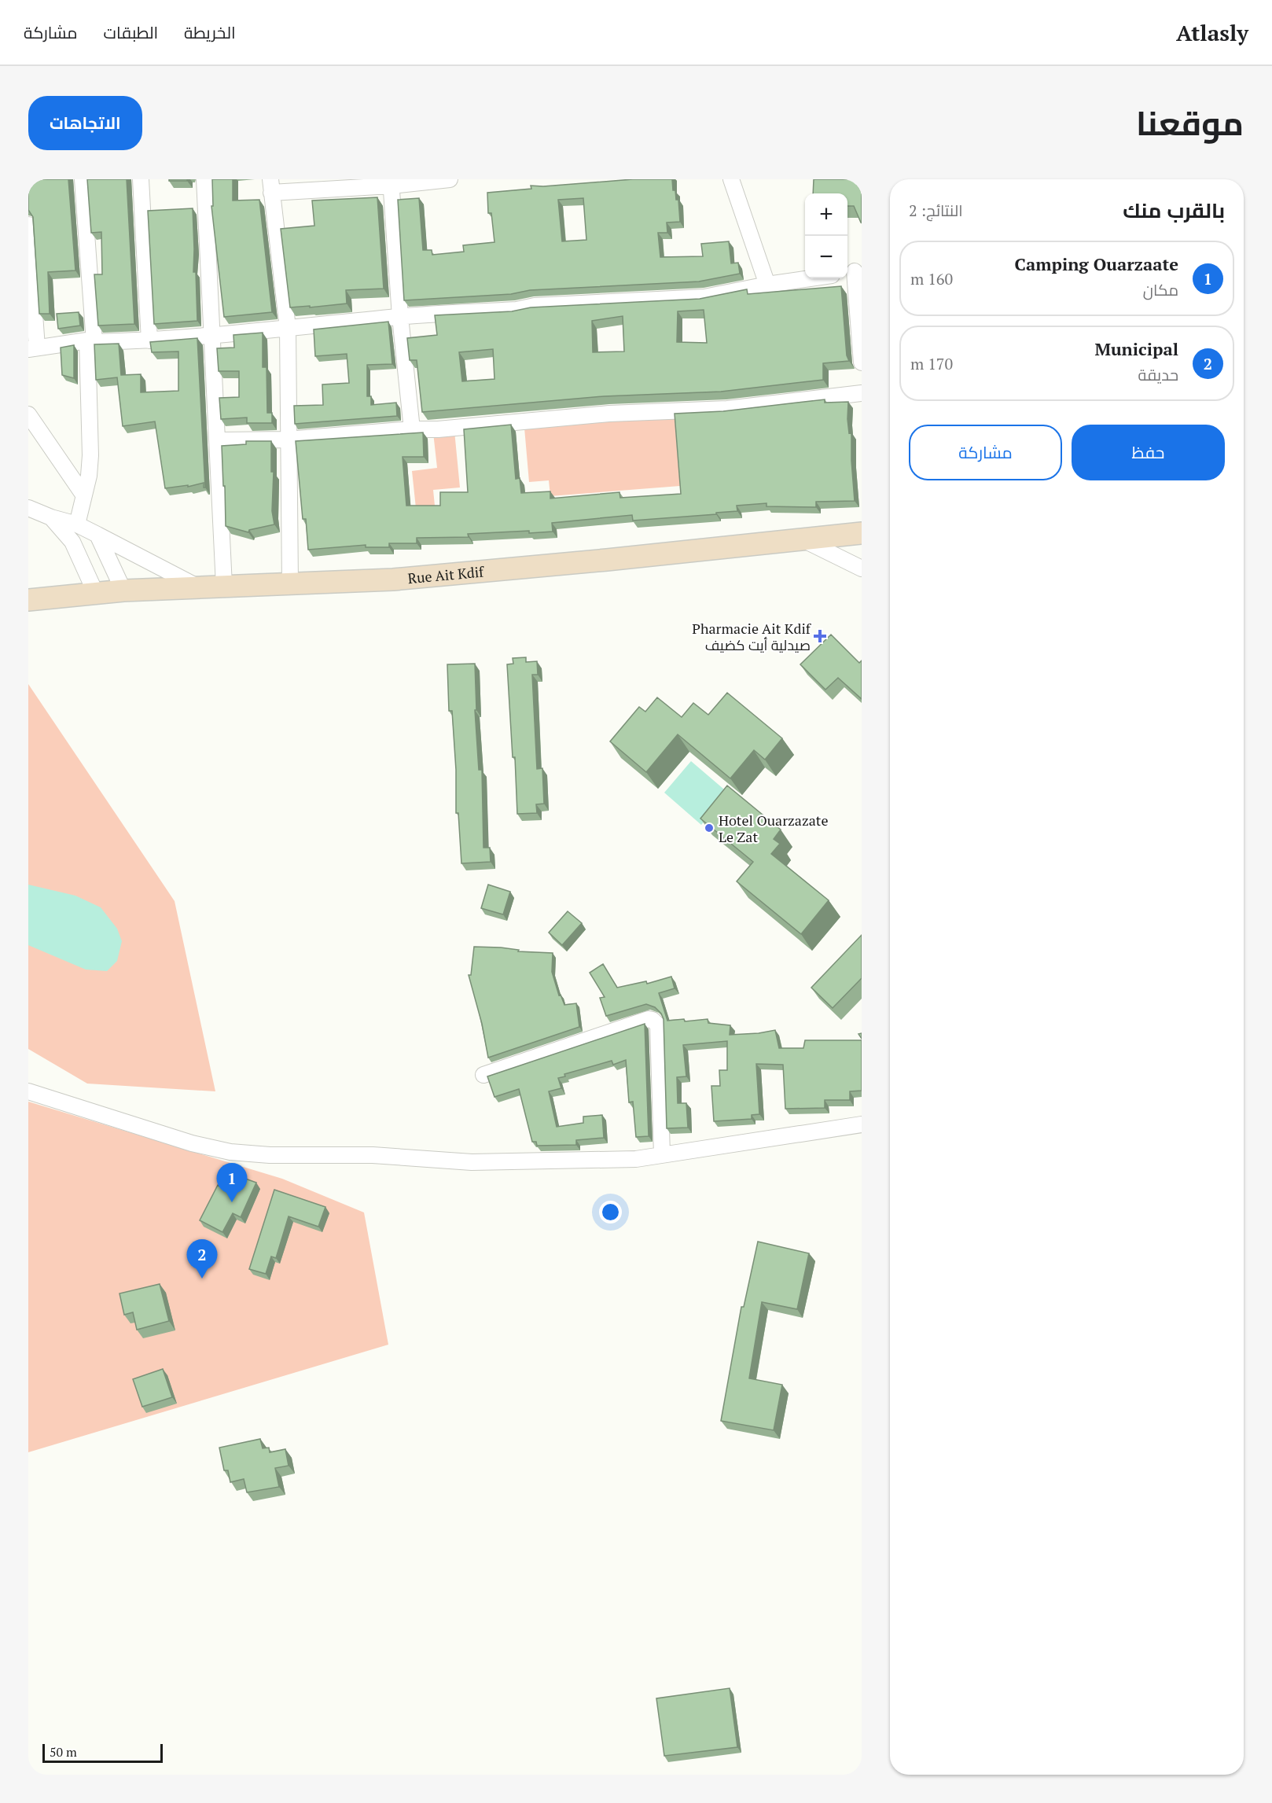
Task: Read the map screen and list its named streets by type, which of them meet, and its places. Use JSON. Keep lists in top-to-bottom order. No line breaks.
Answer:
{"streets":{"street":["Rue Ait Kdif"]},"places":{"health":["Pharmacie Ait Kdif صيدلية أيت كضيف"],"other":["Hotel Ouarzazate Le Zat"]},"scale_bar":"50 m","page":{"header":"Atlasly","nav":["الخريطة","الطبقات","مشاركة"],"title":"موقعنا","buttons":["الاتجاهات",["حفظ","مشاركة"]],"heading":["بالقرب منك","النتائج: 2"],"map_buttons":["+","−"],"list":[{"mark":"1","name":"Camping Ouarzaate","note":"مكان","value":"160 m"},{"mark":"2","name":"Municipal","note":"حديقة","value":"170 m"}],"pins":["1","2"],"scale":"50 m"}}
